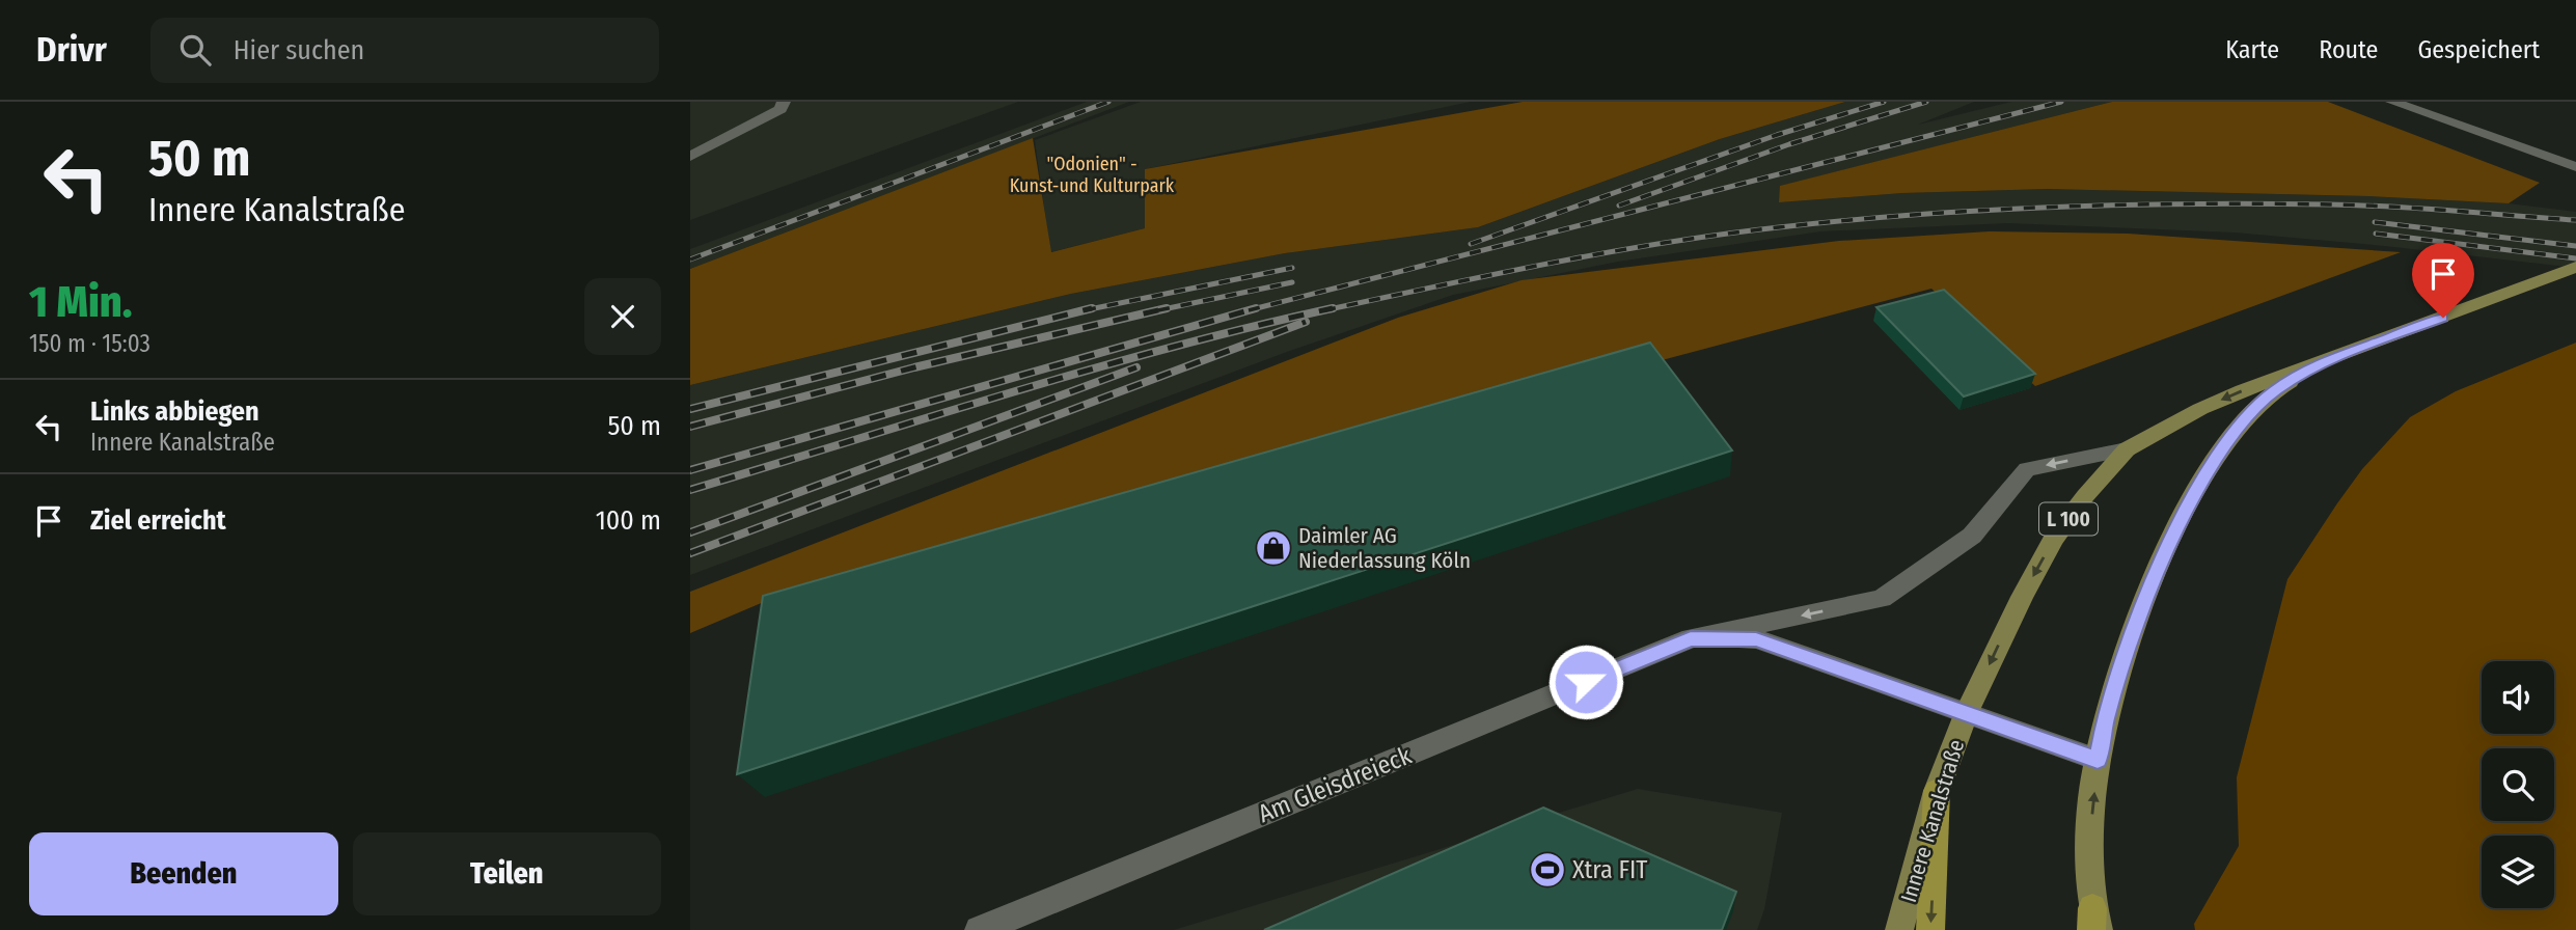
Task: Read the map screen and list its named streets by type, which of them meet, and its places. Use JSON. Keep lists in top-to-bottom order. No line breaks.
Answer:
{"streets":{"main road":["L 100","Innere Kanalstraße"],"street":["Am Gleisdreieck"]},"crossings":[["Am Gleisdreieck","Innere Kanalstraße"]],"parks":["\"Odonien\" - Kunst-und Kulturpark"],"places":{"shop":["Daimler AG Niederlassung Köln"],"sports":["Xtra FIT"]},"page":{"header":"Drivr","search":"Hier suchen","nav":["Karte","Route","Gespeichert"],"turn":["50 m","Innere Kanalstraße"],"heading":["1 Min.","150 m · 15:03"],"list":[{"name":"Links abbiegen","note":"Innere Kanalstraße","value":"50 m"},{"name":"Ziel erreicht","value":"100 m"}],"buttons":["Beenden","Teilen"]}}
